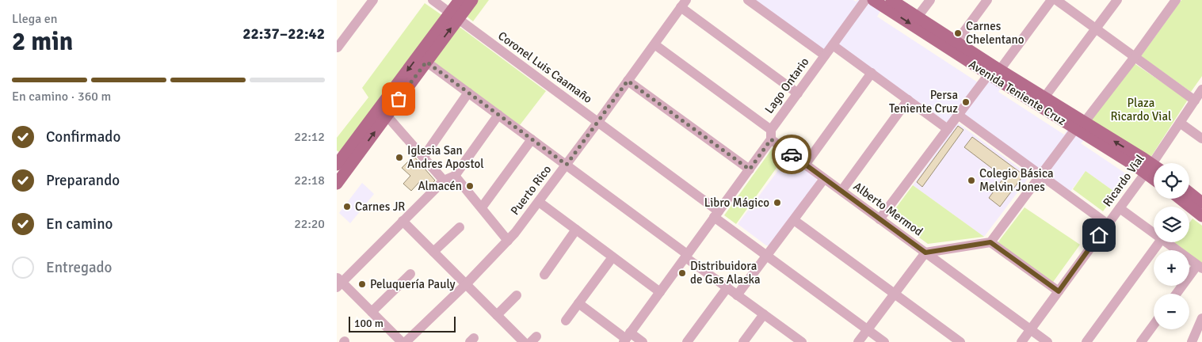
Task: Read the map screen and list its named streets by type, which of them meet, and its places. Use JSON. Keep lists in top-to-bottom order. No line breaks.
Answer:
{"streets":{"main road":["Avenida Teniente Cruz"],"street":["Coronel Luis Caamaño","Lago Ontario","Ricardo Vial","Puerto Rico","Alberto Mermod"]},"crossings":[["Coronel Luis Caamaño","Lago Ontario"],["Coronel Luis Caamaño","Puerto Rico"],["Lago Ontario","Alberto Mermod"],["Avenida Teniente Cruz","Ricardo Vial"],["Ricardo Vial","Alberto Mermod"],["Puerto Rico","Alberto Mermod"]],"parks":["Plaza Ricardo Vial"],"places":["Carnes Chelentano","Persa Teniente Cruz","Iglesia San Andres Apostol","Colegio Básica Melvin Jones","Almacén","Libro Mágico","Carnes JR","Distribuidora de Gas Alaska","Peluquería Pauly"],"scale_bar":"100 m","page":{"heading":["2 min","Llega en","22:37–22:42"],"bar":"En camino · 360 m","list":[["Confirmado","22:12"],["Preparando","22:18"],["En camino","22:20"],"Entregado"],"map_buttons":["+","−"],"scale":"100 m"}}
